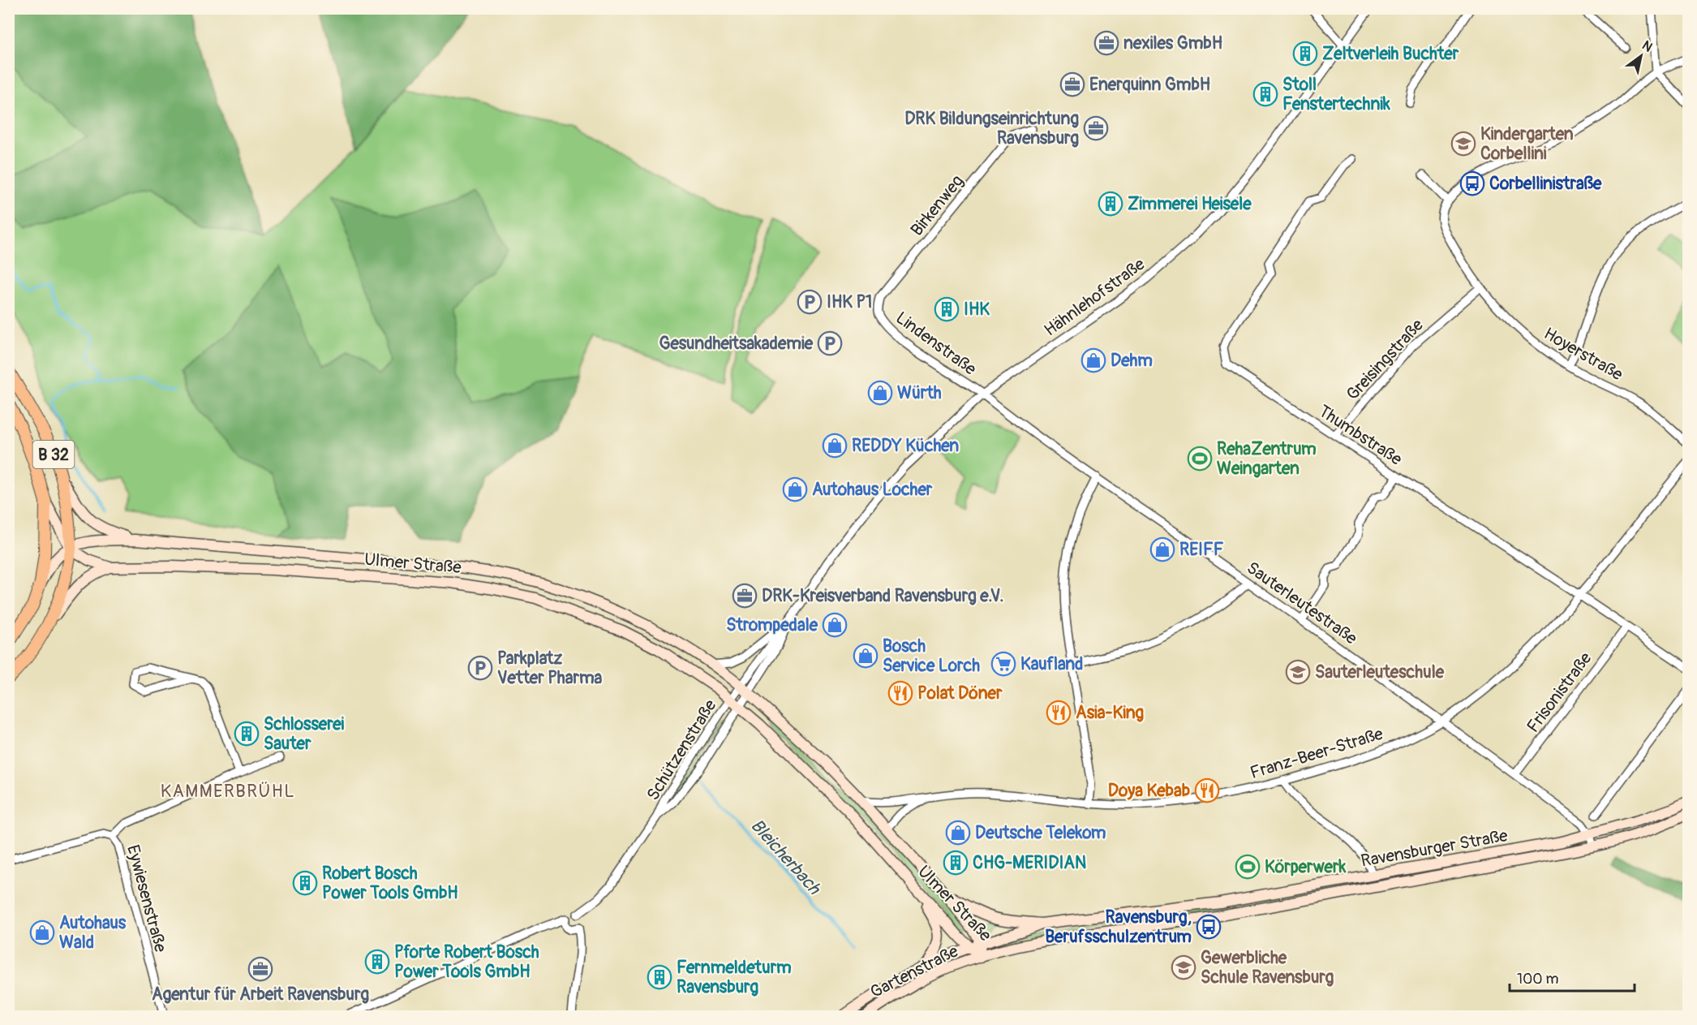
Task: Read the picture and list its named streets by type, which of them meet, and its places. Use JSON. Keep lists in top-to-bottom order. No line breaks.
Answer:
{"streets":{"main road":["B 32","Ulmer Straße","Ravensburger Straße","Gartenstraße"],"street":["Birkenweg","Hähnlehofstraße","Lindenstraße","Hoyerstraße","Greisingstraße","Thumbstraße","Sauterleutestraße","Frisonistraße","Schützenstraße","Franz-Beer-Straße","Eywiesenstraße"]},"crossings":[["Birkenweg","Lindenstraße"],["Hähnlehofstraße","Lindenstraße"],["Hähnlehofstraße","Sauterleutestraße"],["Lindenstraße","Sauterleutestraße"],["Hoyerstraße","Greisingstraße"],["Greisingstraße","Thumbstraße"],["Thumbstraße","Frisonistraße"],["Thumbstraße","Franz-Beer-Straße"],["B 32","Ulmer Straße"],["Ulmer Straße","Schützenstraße"],["Ulmer Straße","Franz-Beer-Straße"],["Ulmer Straße","Ravensburger Straße"],["Ulmer Straße","Gartenstraße"],["Sauterleutestraße","Frisonistraße"],["Sauterleutestraße","Franz-Beer-Straße"],["Sauterleutestraße","Ravensburger Straße"],["Ravensburger Straße","Gartenstraße"]],"districts":["KAMMERBRÜHL"],"water":["Bleicherbach"],"places":{"office":["nexiles GmbH","Enerquinn GmbH","DRK Bildungseinrichtung Ravensburg","DRK-Kreisverband Ravensburg e.V.","Agentur für Arbeit Ravensburg"],"building":["Zeltverleih Buchter","Stoll Fenstertechnik","Zimmerei Heisele","IHK","Schlosserei Sauter","CHG-MERIDIAN","Robert Bosch Power Tools GmbH","Pforte Robert Bosch Power Tools GmbH","Fernmeldeturm Ravensburg"],"school or university":["Kindergarten Corbellini","Sauterleuteschule","Gewerbliche Schule Ravensburg"],"bus stop":["Corbellinistraße","Ravensburg, Berufsschulzentrum"],"parking":["IHK P1","Gesundheitsakademie","Parkplatz Vetter Pharma"],"shop":["Dehm","Würth","REDDY Küchen","Autohaus Locher","REIFF","Strompedale","Bosch Service Lorch","Deutsche Telekom","Autohaus Wald"],"sports":["RehaZentrum Weingarten","Körperwerk"],"supermarket":["Kaufland"],"restaurant":["Polat Döner","Asia-King","Doya Kebab"]},"scale_bar":"100 m","north":"top right"}
